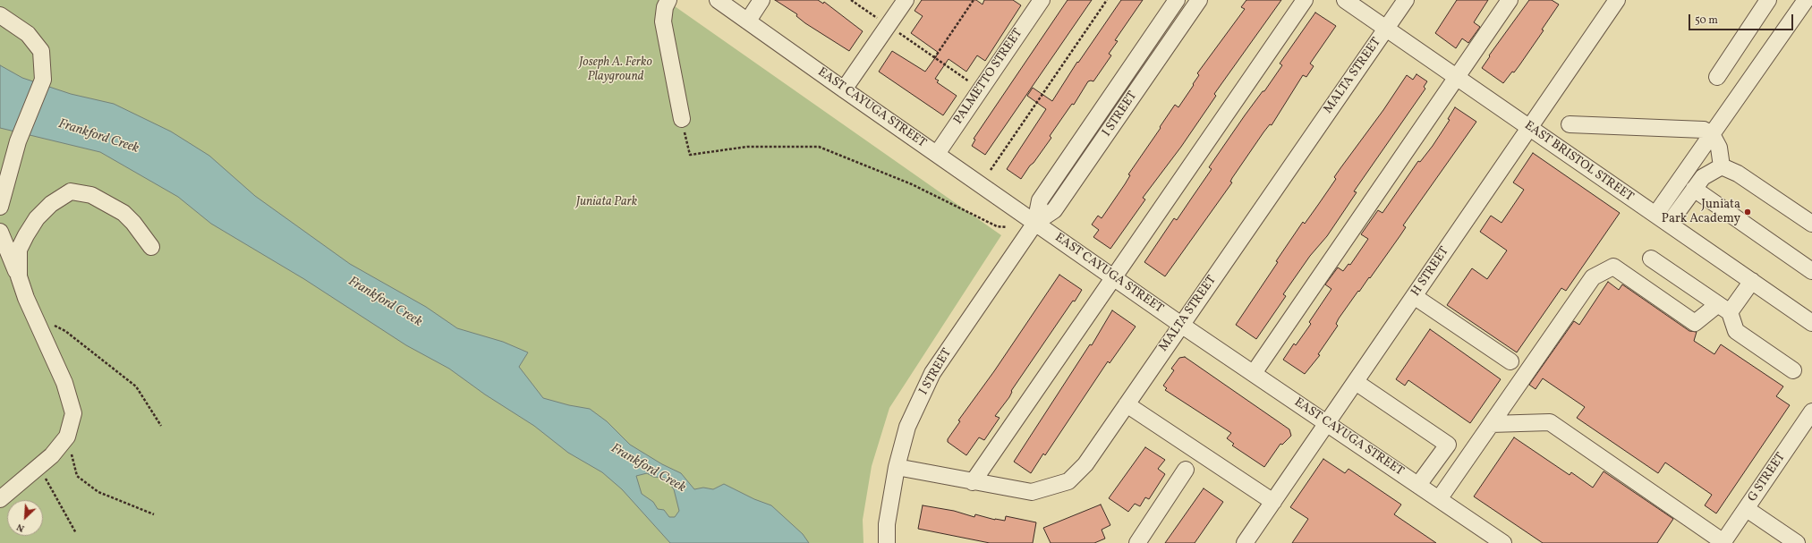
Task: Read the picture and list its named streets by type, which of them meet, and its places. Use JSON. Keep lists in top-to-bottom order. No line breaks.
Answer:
{"streets":{"street":["MALTA STREET","PALMETTO STREET","EAST CAYUGA STREET","I STREET","EAST BRISTOL STREET","H STREET","G STREET"]},"crossings":[["MALTA STREET","EAST CAYUGA STREET"],["MALTA STREET","I STREET"],["MALTA STREET","EAST BRISTOL STREET"],["PALMETTO STREET","EAST CAYUGA STREET"],["EAST CAYUGA STREET","I STREET"],["EAST CAYUGA STREET","H STREET"],["EAST BRISTOL STREET","H STREET"]],"water":["Frankford Creek"],"parks":["Joseph A. Ferko Playground","Juniata Park"],"places":["Juniata Park Academy"],"scale_bar":"50 m","north":"bottom left"}
